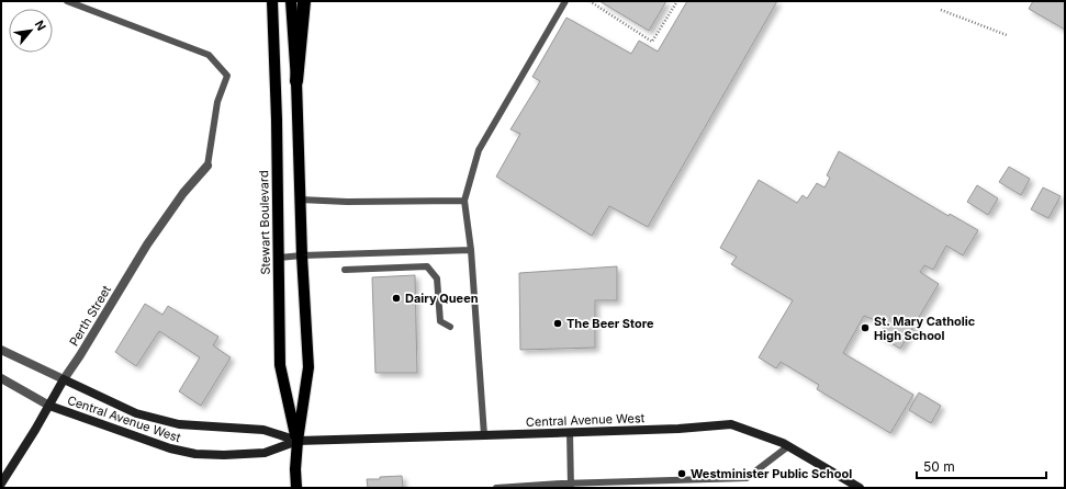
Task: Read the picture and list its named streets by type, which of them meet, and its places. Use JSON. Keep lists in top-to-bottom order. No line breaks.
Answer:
{"streets":{"main road":["Stewart Boulevard"],"street":["Perth Street","Central Avenue West"]},"crossings":[["Stewart Boulevard","Central Avenue West"],["Perth Street","Central Avenue West"]],"places":["Dairy Queen","The Beer Store","St. Mary Catholic High School","Westminister Public School"],"scale_bar":"50 m","north":"top right"}
